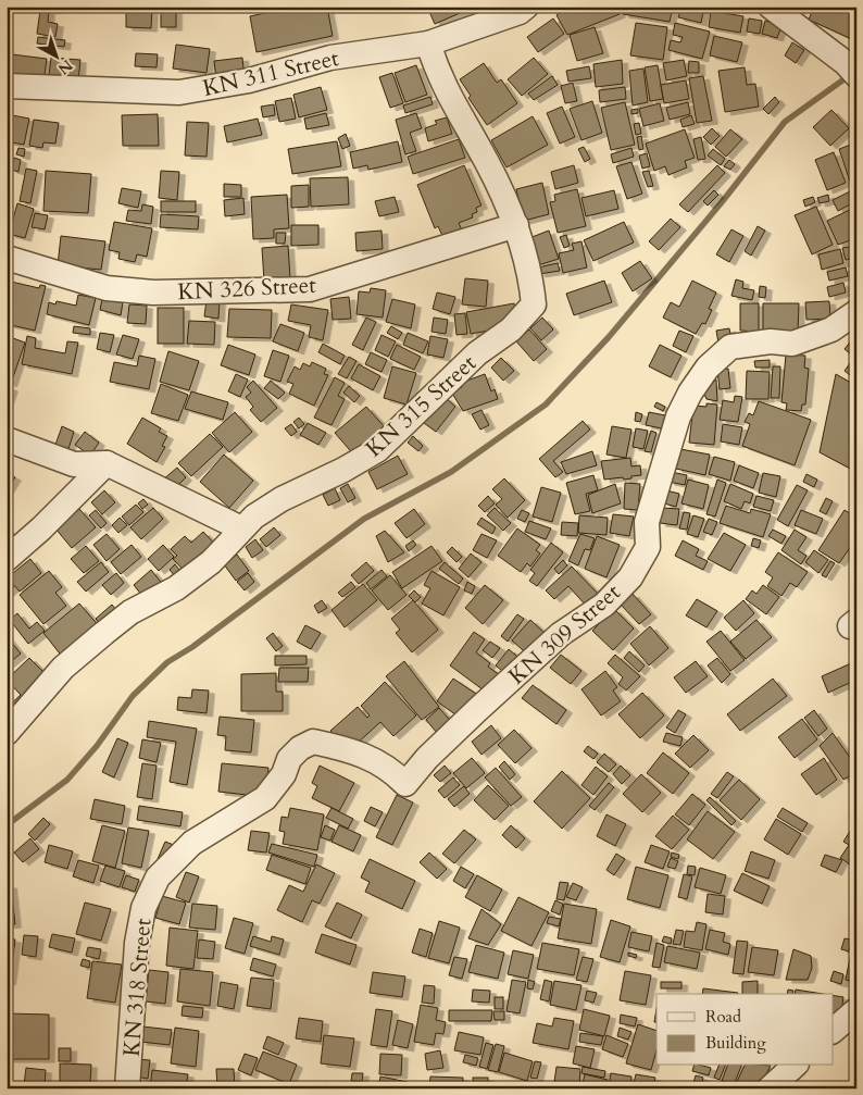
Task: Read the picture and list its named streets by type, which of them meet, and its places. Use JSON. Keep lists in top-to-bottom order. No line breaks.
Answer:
{"streets":{"street":["KN 311 Street","KN 326 Street","KN 315 Street","KN 309 Street","KN 318 Street"]},"crossings":[["KN 311 Street","KN 315 Street"],["KN 326 Street","KN 315 Street"],["KN 309 Street","KN 318 Street"]],"legend":["Road","Building"],"north":"bottom right"}
